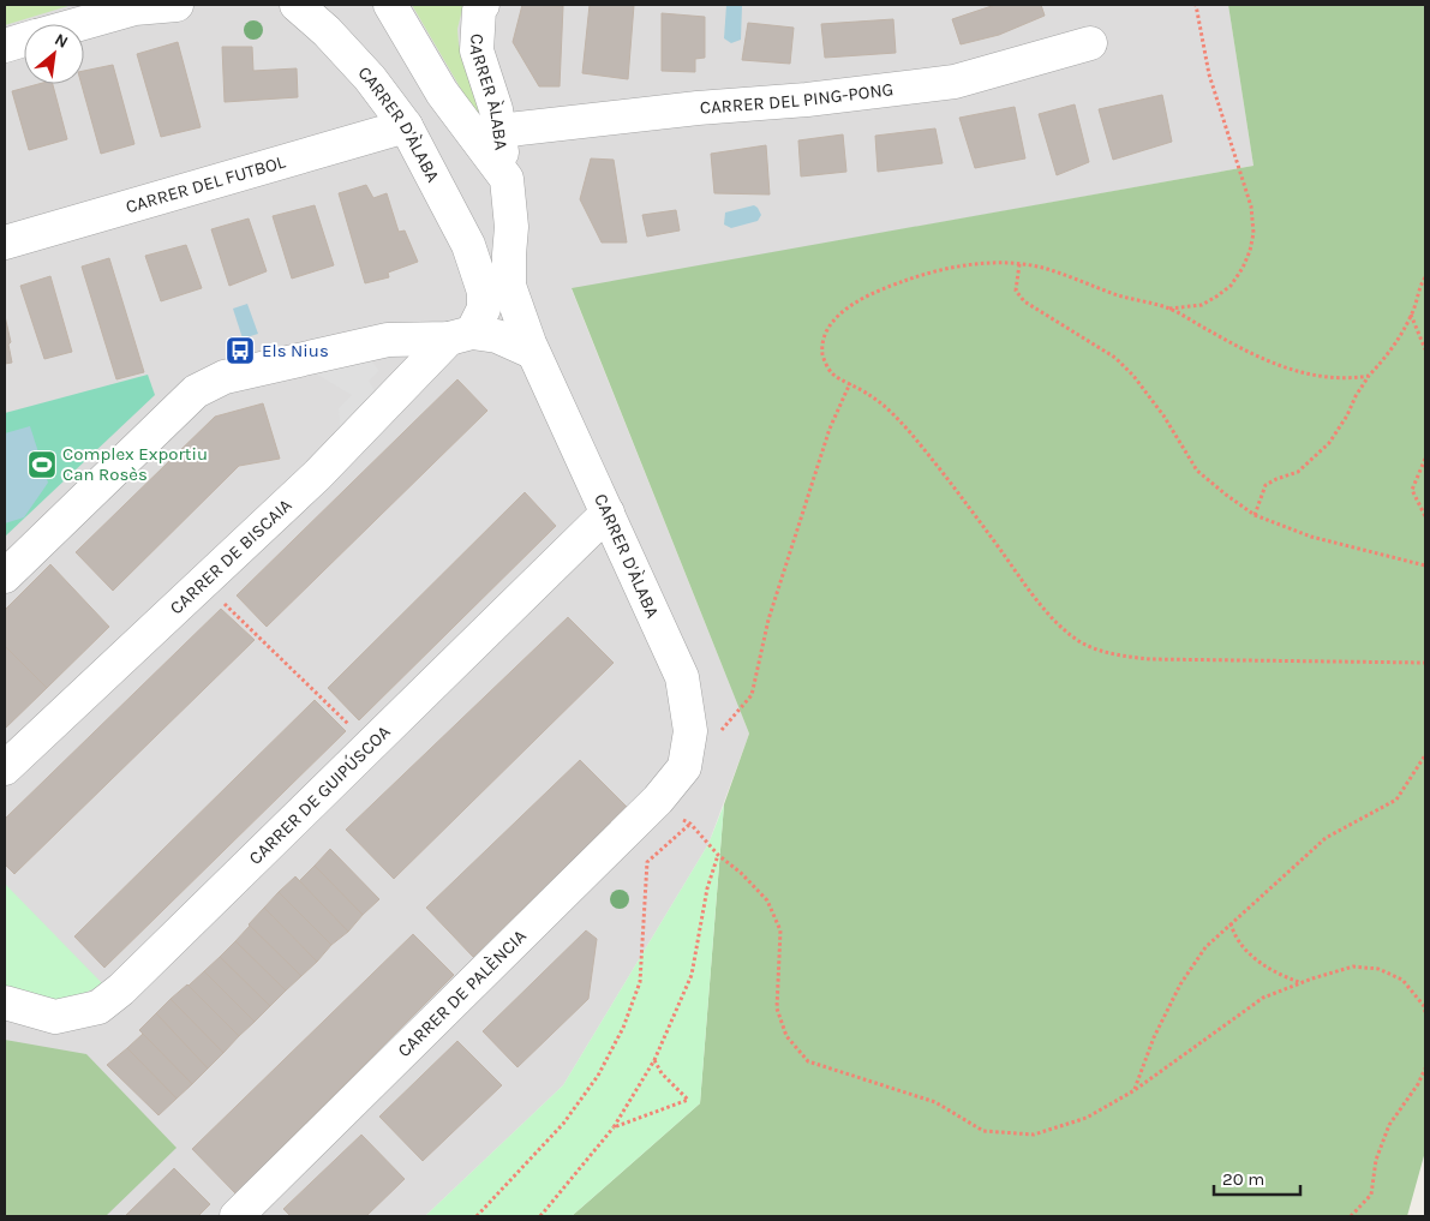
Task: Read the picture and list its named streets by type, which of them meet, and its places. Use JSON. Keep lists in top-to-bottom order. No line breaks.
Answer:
{"streets":{"street":["CARRER ÀLABA","CARRER DEL PING-PONG","CARRER D'ÀLABA","CARRER DEL FUTBOL","CARRER DE BISCAIA","CARRER DE GUIPÚSCOA","CARRER DE PALÈNCIA"]},"crossings":[["CARRER ÀLABA","CARRER DEL PING-PONG"],["CARRER ÀLABA","CARRER D'ÀLABA"],["CARRER D'ÀLABA","CARRER DEL FUTBOL"],["CARRER D'ÀLABA","CARRER DE BISCAIA"],["CARRER D'ÀLABA","CARRER DE GUIPÚSCOA"],["CARRER D'ÀLABA","CARRER DE PALÈNCIA"]],"places":{"bus stop":["Els Nius"],"sports":["Complex Exportiu Can Rosès"]},"scale_bar":"20 m","north":"top right"}
